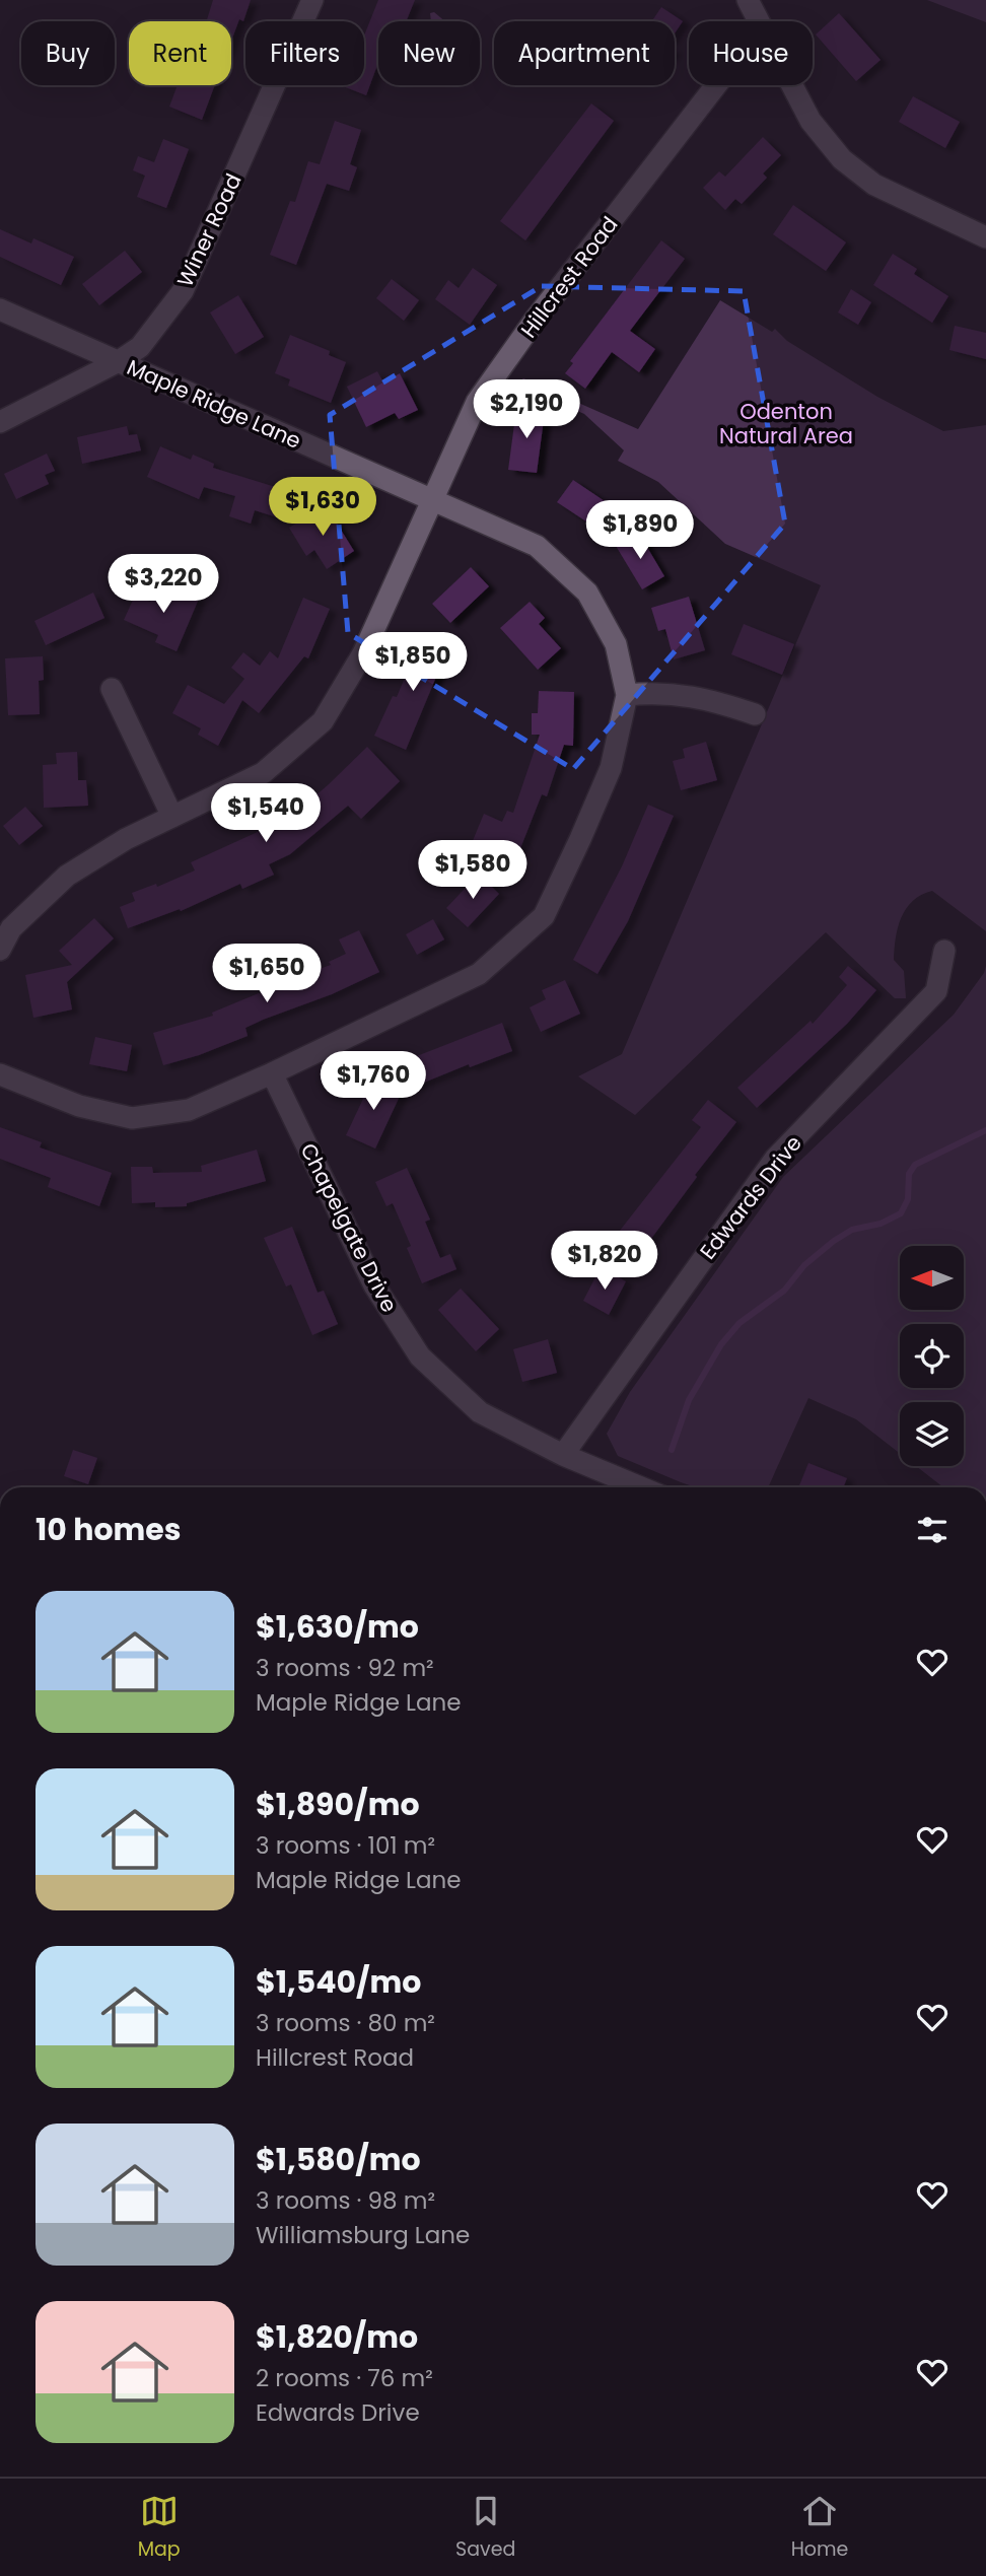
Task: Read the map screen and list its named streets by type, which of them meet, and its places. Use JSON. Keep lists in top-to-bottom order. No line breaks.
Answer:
{"streets":{"street":["Winer Road","Hillcrest Road","Maple Ridge Lane","Edwards Drive","Chapelgate Drive"]},"crossings":[["Winer Road","Maple Ridge Lane"],["Hillcrest Road","Maple Ridge Lane"],["Edwards Drive","Chapelgate Drive"]],"parks":["Odenton Natural Area"],"north":"left","page":{"chip":["Buy","Rent","Filters","New","Apartment","House"],"price":["$2,190","$1,630","$1,890","$3,220","$1,850","$1,540","$1,580","$1,650","$1,760","$1,820"],"heading":"10 homes","list":[{"name":"$1,630/mo","note":"3 rooms · 92 m² · Maple Ridge Lane"},{"name":"$1,890/mo","note":"3 rooms · 101 m² · Maple Ridge Lane"},{"name":"$1,540/mo","note":"3 rooms · 80 m² · Hillcrest Road"},{"name":"$1,580/mo","note":"3 rooms · 98 m² · Williamsburg Lane"},{"name":"$1,820/mo","note":"2 rooms · 76 m² · Edwards Drive"}],"tabs":["Map","Saved","Home"]}}
